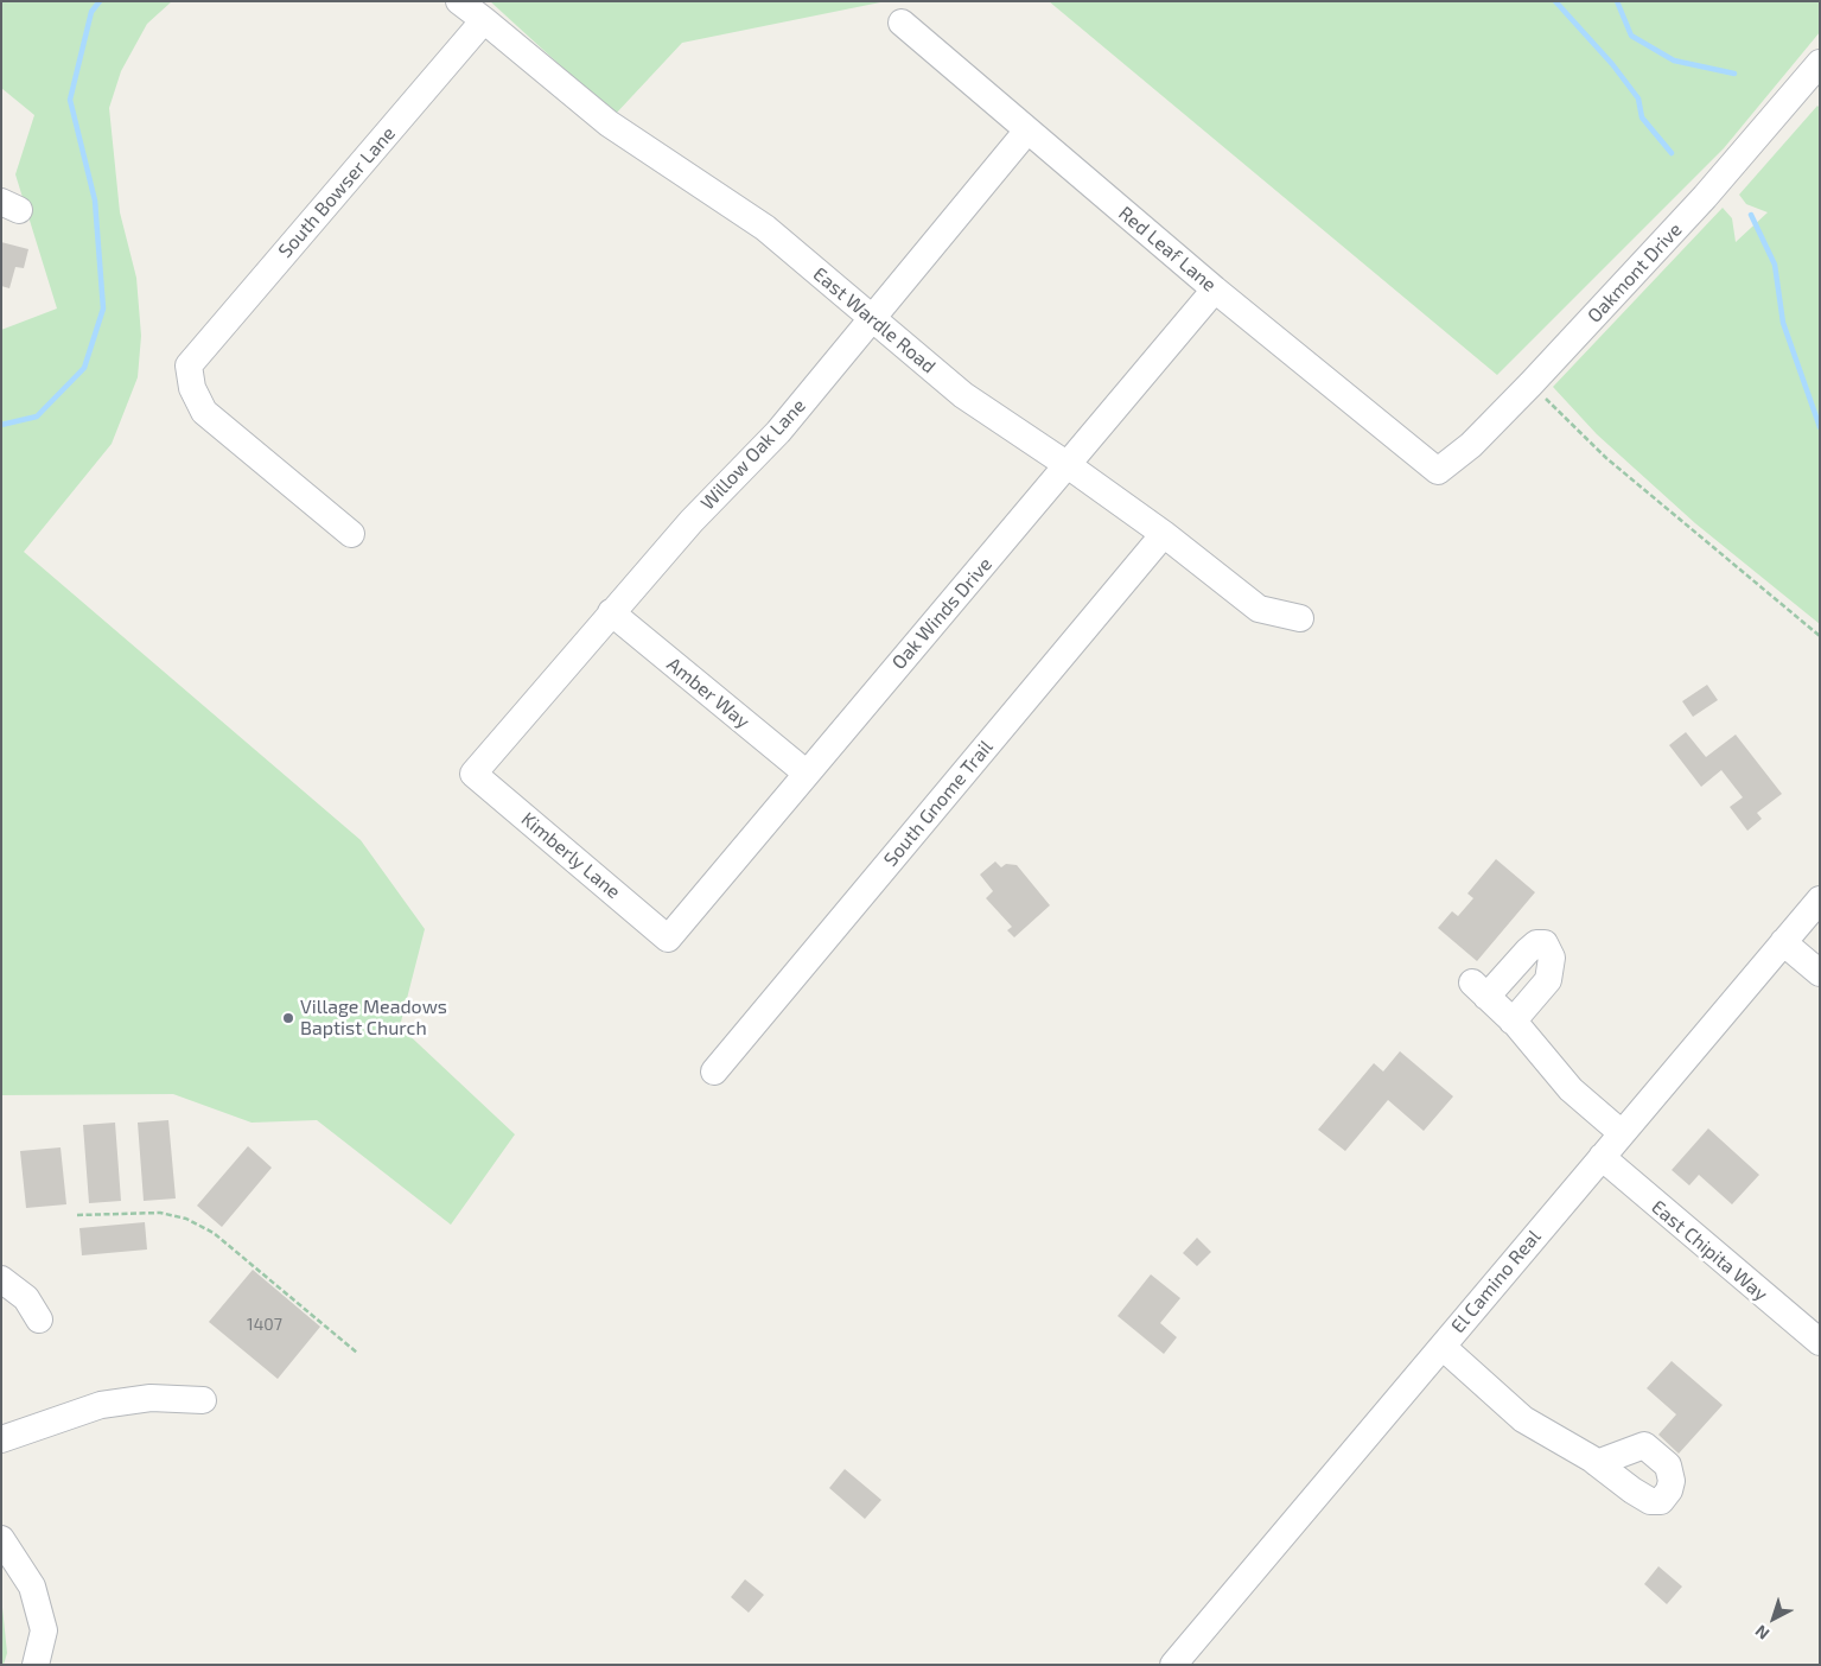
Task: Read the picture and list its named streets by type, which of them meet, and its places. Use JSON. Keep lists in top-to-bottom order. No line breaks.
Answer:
{"streets":{"street":["South Bowser Lane","Red Leaf Lane","Oakmont Drive","East Wardle Road","Willow Oak Lane","Oak Winds Drive","Amber Way","South Gnome Trail","Kimberly Lane","East Chipita Way","El Camino Real"]},"crossings":[["South Bowser Lane","East Wardle Road"],["Red Leaf Lane","Oakmont Drive"],["Red Leaf Lane","Willow Oak Lane"],["Red Leaf Lane","Oak Winds Drive"],["East Wardle Road","Willow Oak Lane"],["East Wardle Road","Oak Winds Drive"],["East Wardle Road","South Gnome Trail"],["Willow Oak Lane","Amber Way"],["Willow Oak Lane","Kimberly Lane"],["Oak Winds Drive","Amber Way"],["Oak Winds Drive","Kimberly Lane"],["East Chipita Way","El Camino Real"]],"places":["Village Meadows Baptist Church"],"house_numbers":["1407"],"north":"bottom left"}
